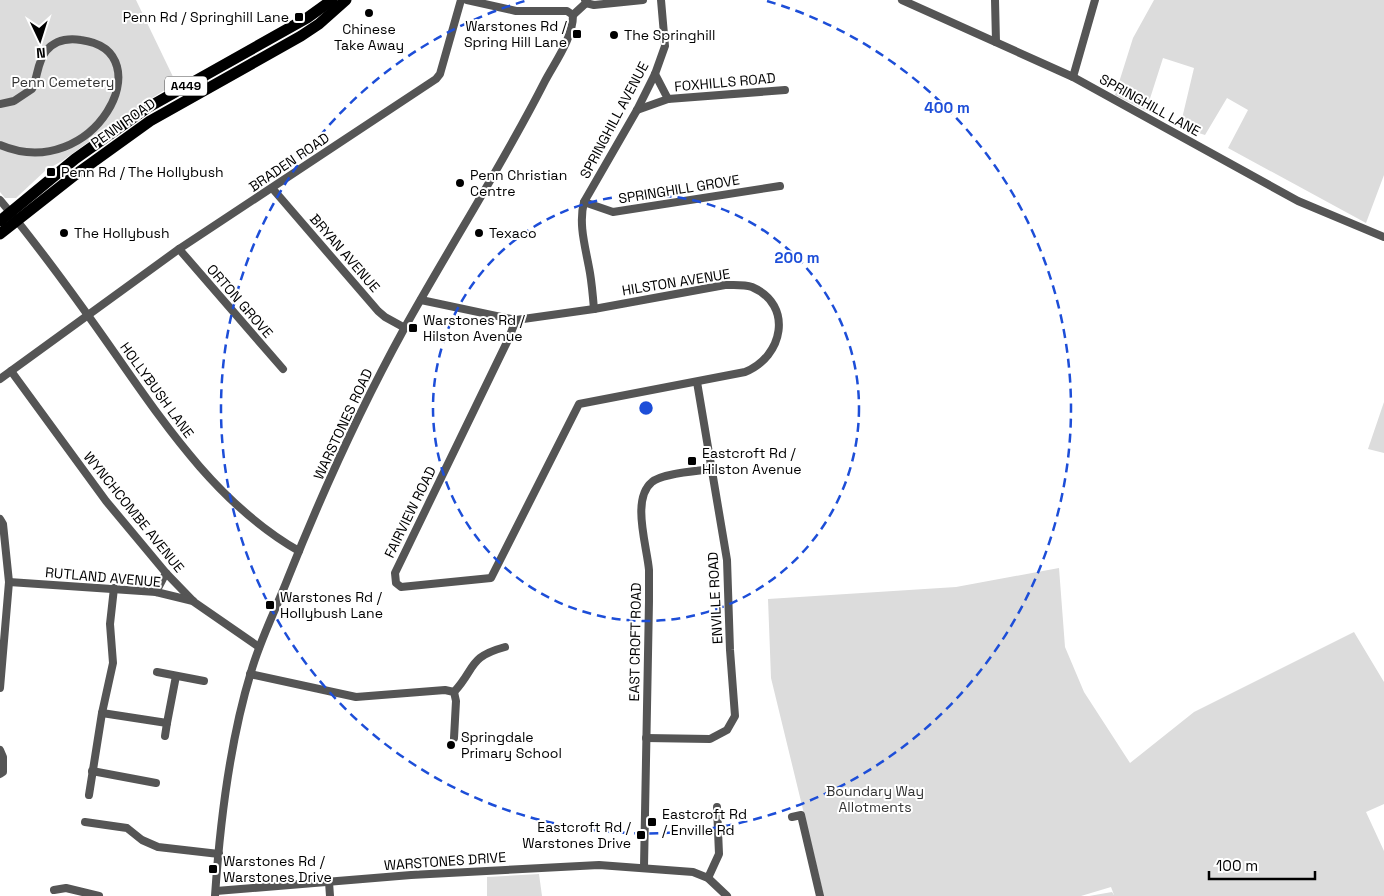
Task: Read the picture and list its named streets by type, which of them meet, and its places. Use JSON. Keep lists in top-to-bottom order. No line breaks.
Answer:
{"streets":{"highway":["A449","PENN ROAD"],"street":["FOXHILLS ROAD","SPRINGHILL LANE","SPRINGHILL AVENUE","BRADEN ROAD","SPRINGHILL GROVE","BRYAN AVENUE","HILSTON AVENUE","ORTON GROVE","HOLLYBUSH LANE","WARSTONES ROAD","WYNCHCOMBE AVENUE","FAIRVIEW ROAD","RUTLAND AVENUE","ENVILLE ROAD","EAST CROFT ROAD","WARSTONES DRIVE"]},"crossings":[["FOXHILLS ROAD","SPRINGHILL AVENUE"],["SPRINGHILL AVENUE","SPRINGHILL GROVE"],["SPRINGHILL AVENUE","HILSTON AVENUE"],["PENN ROAD","HOLLYBUSH LANE"],["BRADEN ROAD","BRYAN AVENUE"],["BRADEN ROAD","ORTON GROVE"],["BRADEN ROAD","HOLLYBUSH LANE"],["BRADEN ROAD","WYNCHCOMBE AVENUE"],["BRYAN AVENUE","WARSTONES ROAD"],["HILSTON AVENUE","WARSTONES ROAD"],["HILSTON AVENUE","FAIRVIEW ROAD"],["HILSTON AVENUE","ENVILLE ROAD"],["HOLLYBUSH LANE","WARSTONES ROAD"],["WARSTONES ROAD","WYNCHCOMBE AVENUE"],["WARSTONES ROAD","WARSTONES DRIVE"],["WYNCHCOMBE AVENUE","RUTLAND AVENUE"],["ENVILLE ROAD","EAST CROFT ROAD"],["EAST CROFT ROAD","WARSTONES DRIVE"]],"parks":["Penn Cemetery","Boundary Way Allotments"],"places":{"other":["Chinese Take Away","The Springhill","Penn Christian Centre","The Hollybush","Texaco","Springdale Primary School"],"transit":["Penn Rd / Springhill Lane","Warstones Rd / Spring Hill Lane","Penn Rd / The Hollybush","Warstones Rd / Hilston Avenue","Eastcroft Rd / Hilston Avenue","Warstones Rd / Hollybush Lane","Eastcroft Rd / Enville Rd","Eastcroft Rd / Warstones Drive","Warstones Rd / Warstones Drive"]},"scale_bar":"100 m","north":"bottom","rings":["400 m","200 m"]}
